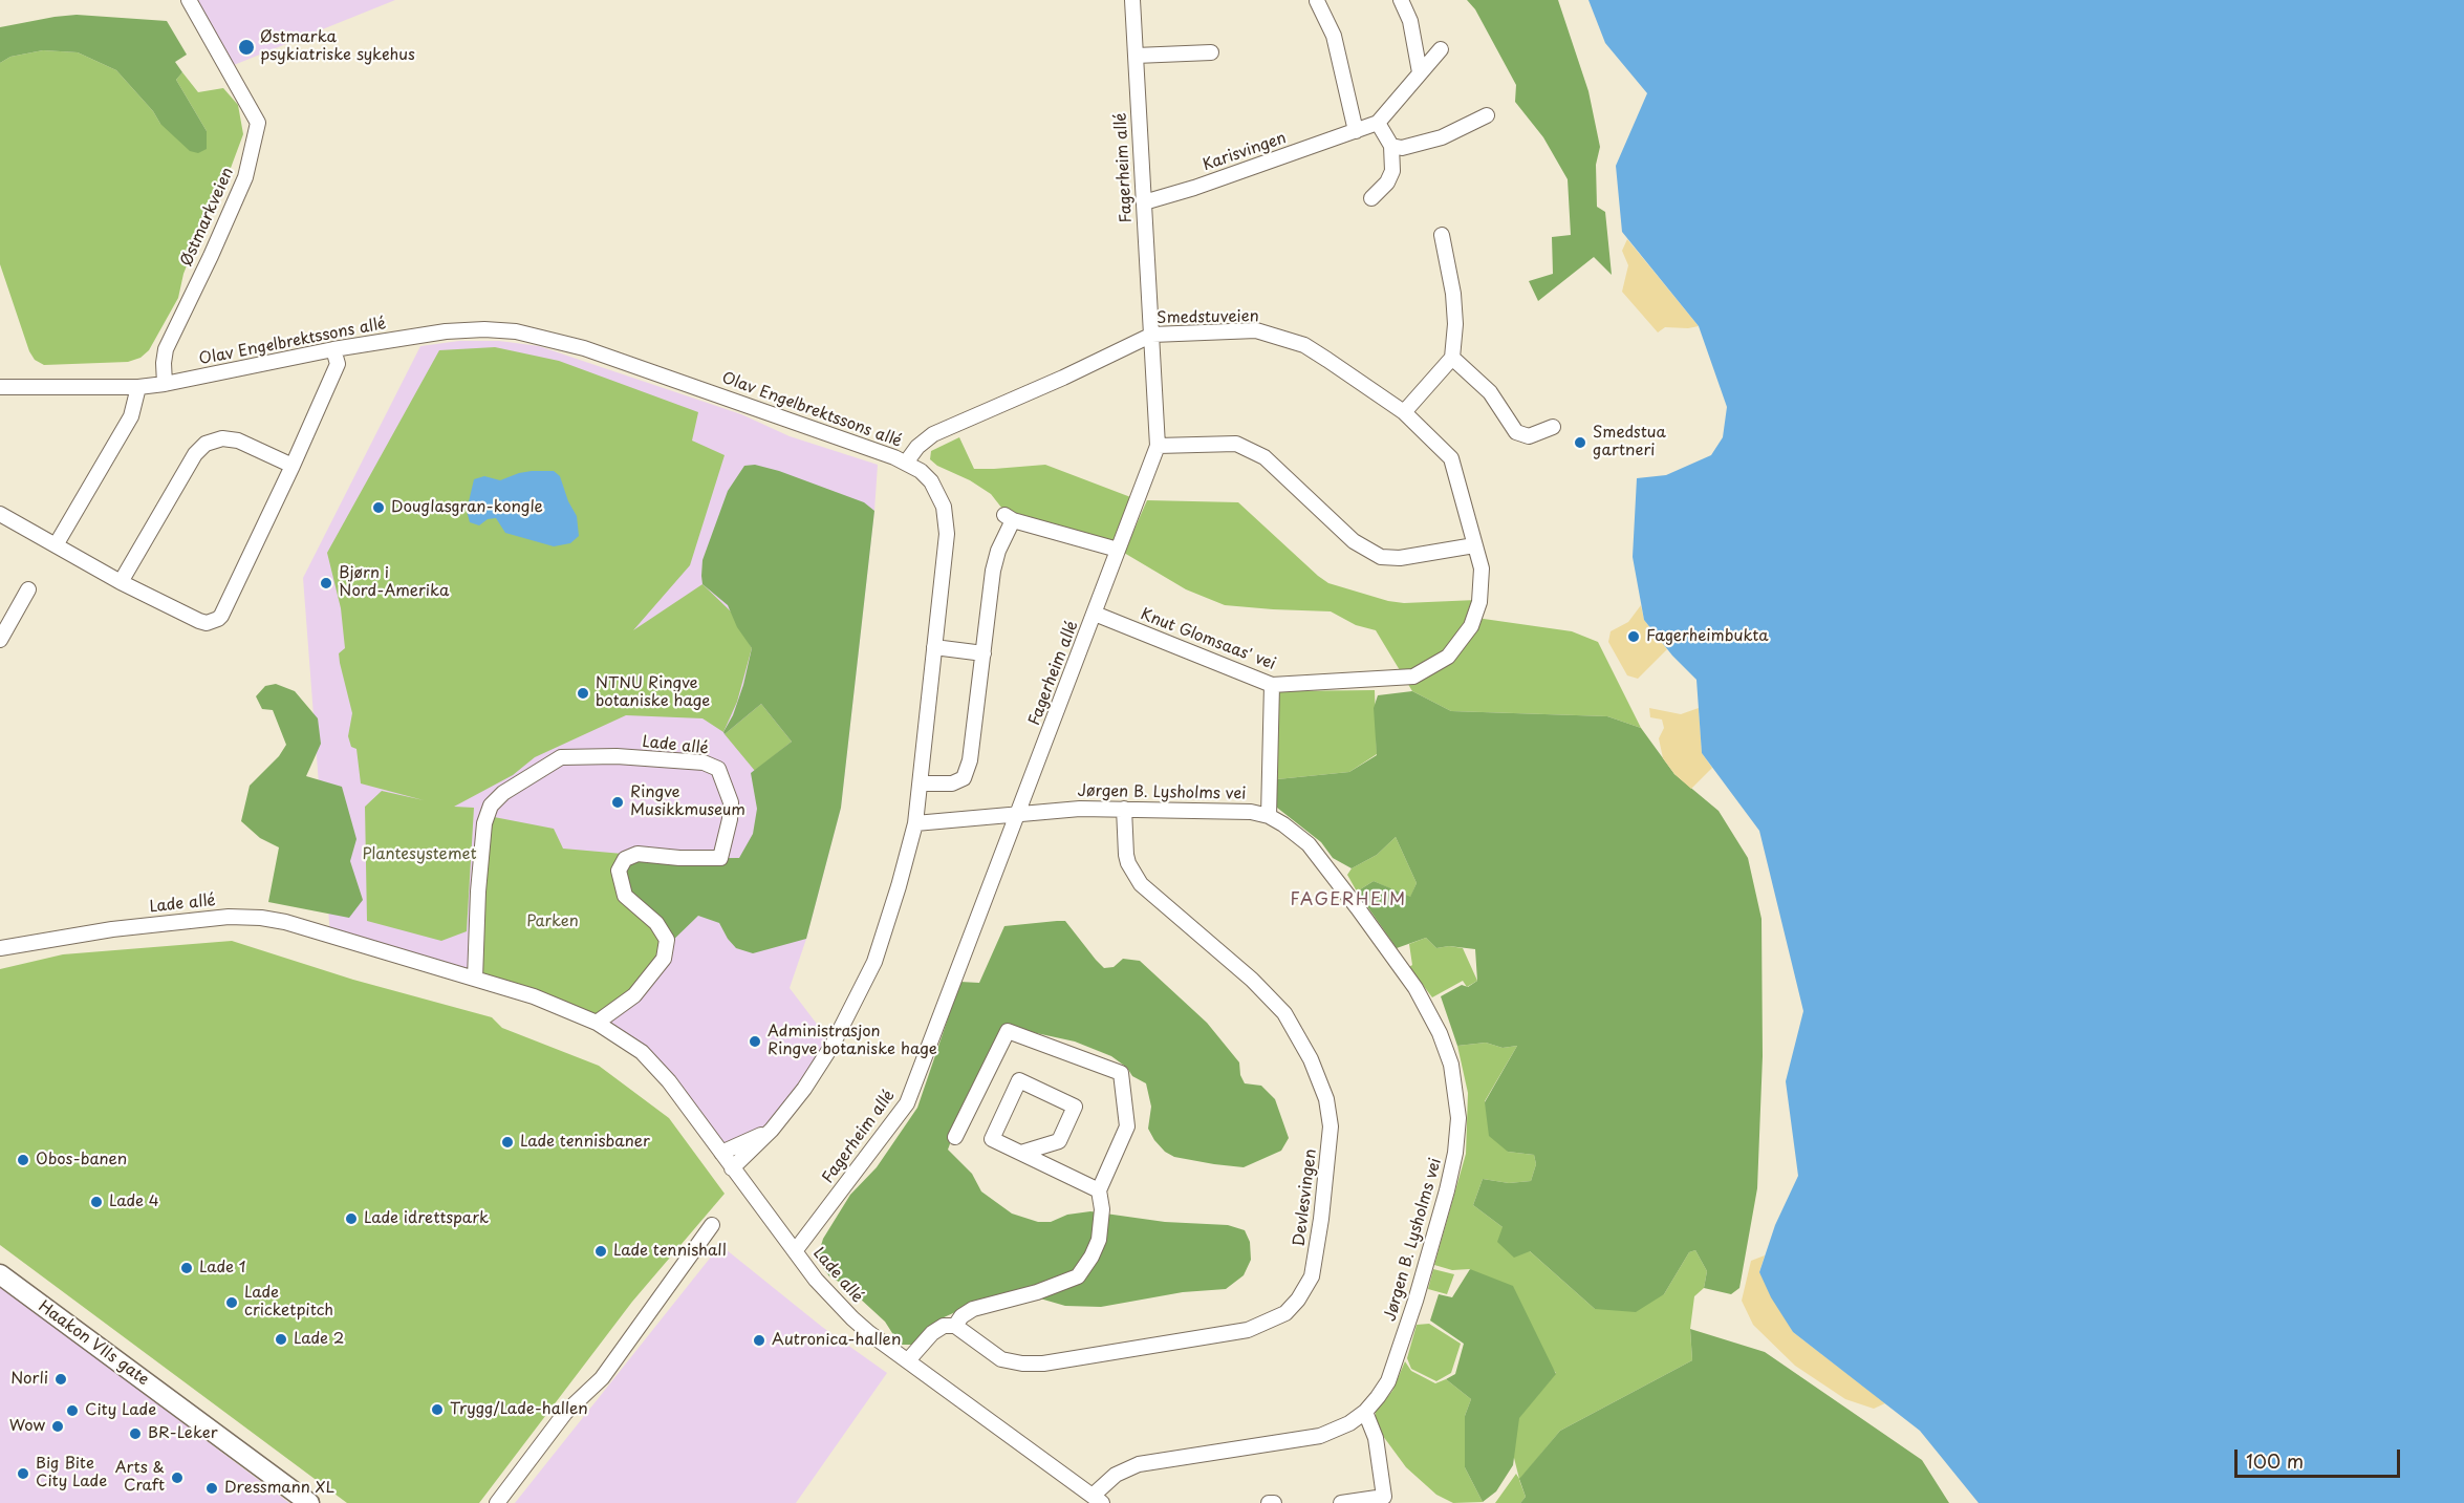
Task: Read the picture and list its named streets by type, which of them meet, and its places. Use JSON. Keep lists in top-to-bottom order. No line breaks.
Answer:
{"streets":{"main road":["Haakon VIIs gate"],"street":["Karisvingen","Fagerheim allé","Østmarkveien","Smedstuveien","Olav Engelbrektssons allé","Knut Glomsaas' vei","Lade allé","Jørgen B. Lysholms vei","Devlesvingen"]},"crossings":[["Karisvingen","Fagerheim allé"],["Fagerheim allé","Smedstuveien"],["Fagerheim allé","Knut Glomsaas' vei"],["Fagerheim allé","Lade allé"],["Fagerheim allé","Jørgen B. Lysholms vei"],["Østmarkveien","Olav Engelbrektssons allé"],["Smedstuveien","Olav Engelbrektssons allé"],["Smedstuveien","Knut Glomsaas' vei"],["Olav Engelbrektssons allé","Lade allé"],["Olav Engelbrektssons allé","Jørgen B. Lysholms vei"],["Lade allé","Jørgen B. Lysholms vei"],["Jørgen B. Lysholms vei","Devlesvingen"]],"districts":["FAGERHEIM"],"parks":["Plantesystemet","Parken"],"places":["Østmarka psykiatriske sykehus","Smedstua gartneri","Douglasgran-kongle","Bjørn i Nord-Amerika","Fagerheimbukta","NTNU Ringve botaniske hage","Ringve Musikkmuseum","Administrasjon Ringve botaniske hage","Lade tennisbaner","Obos-banen","Lade 4","Lade idrettspark","Lade tennishall","Lade 1","Lade cricketpitch","Lade 2","Autronica-hallen","Norli","Trygg/Lade-hallen","City Lade","Wow","BR-Leker","Big Bite City Lade","Arts & Craft","Dressmann XL"],"scale_bar":"100 m"}
